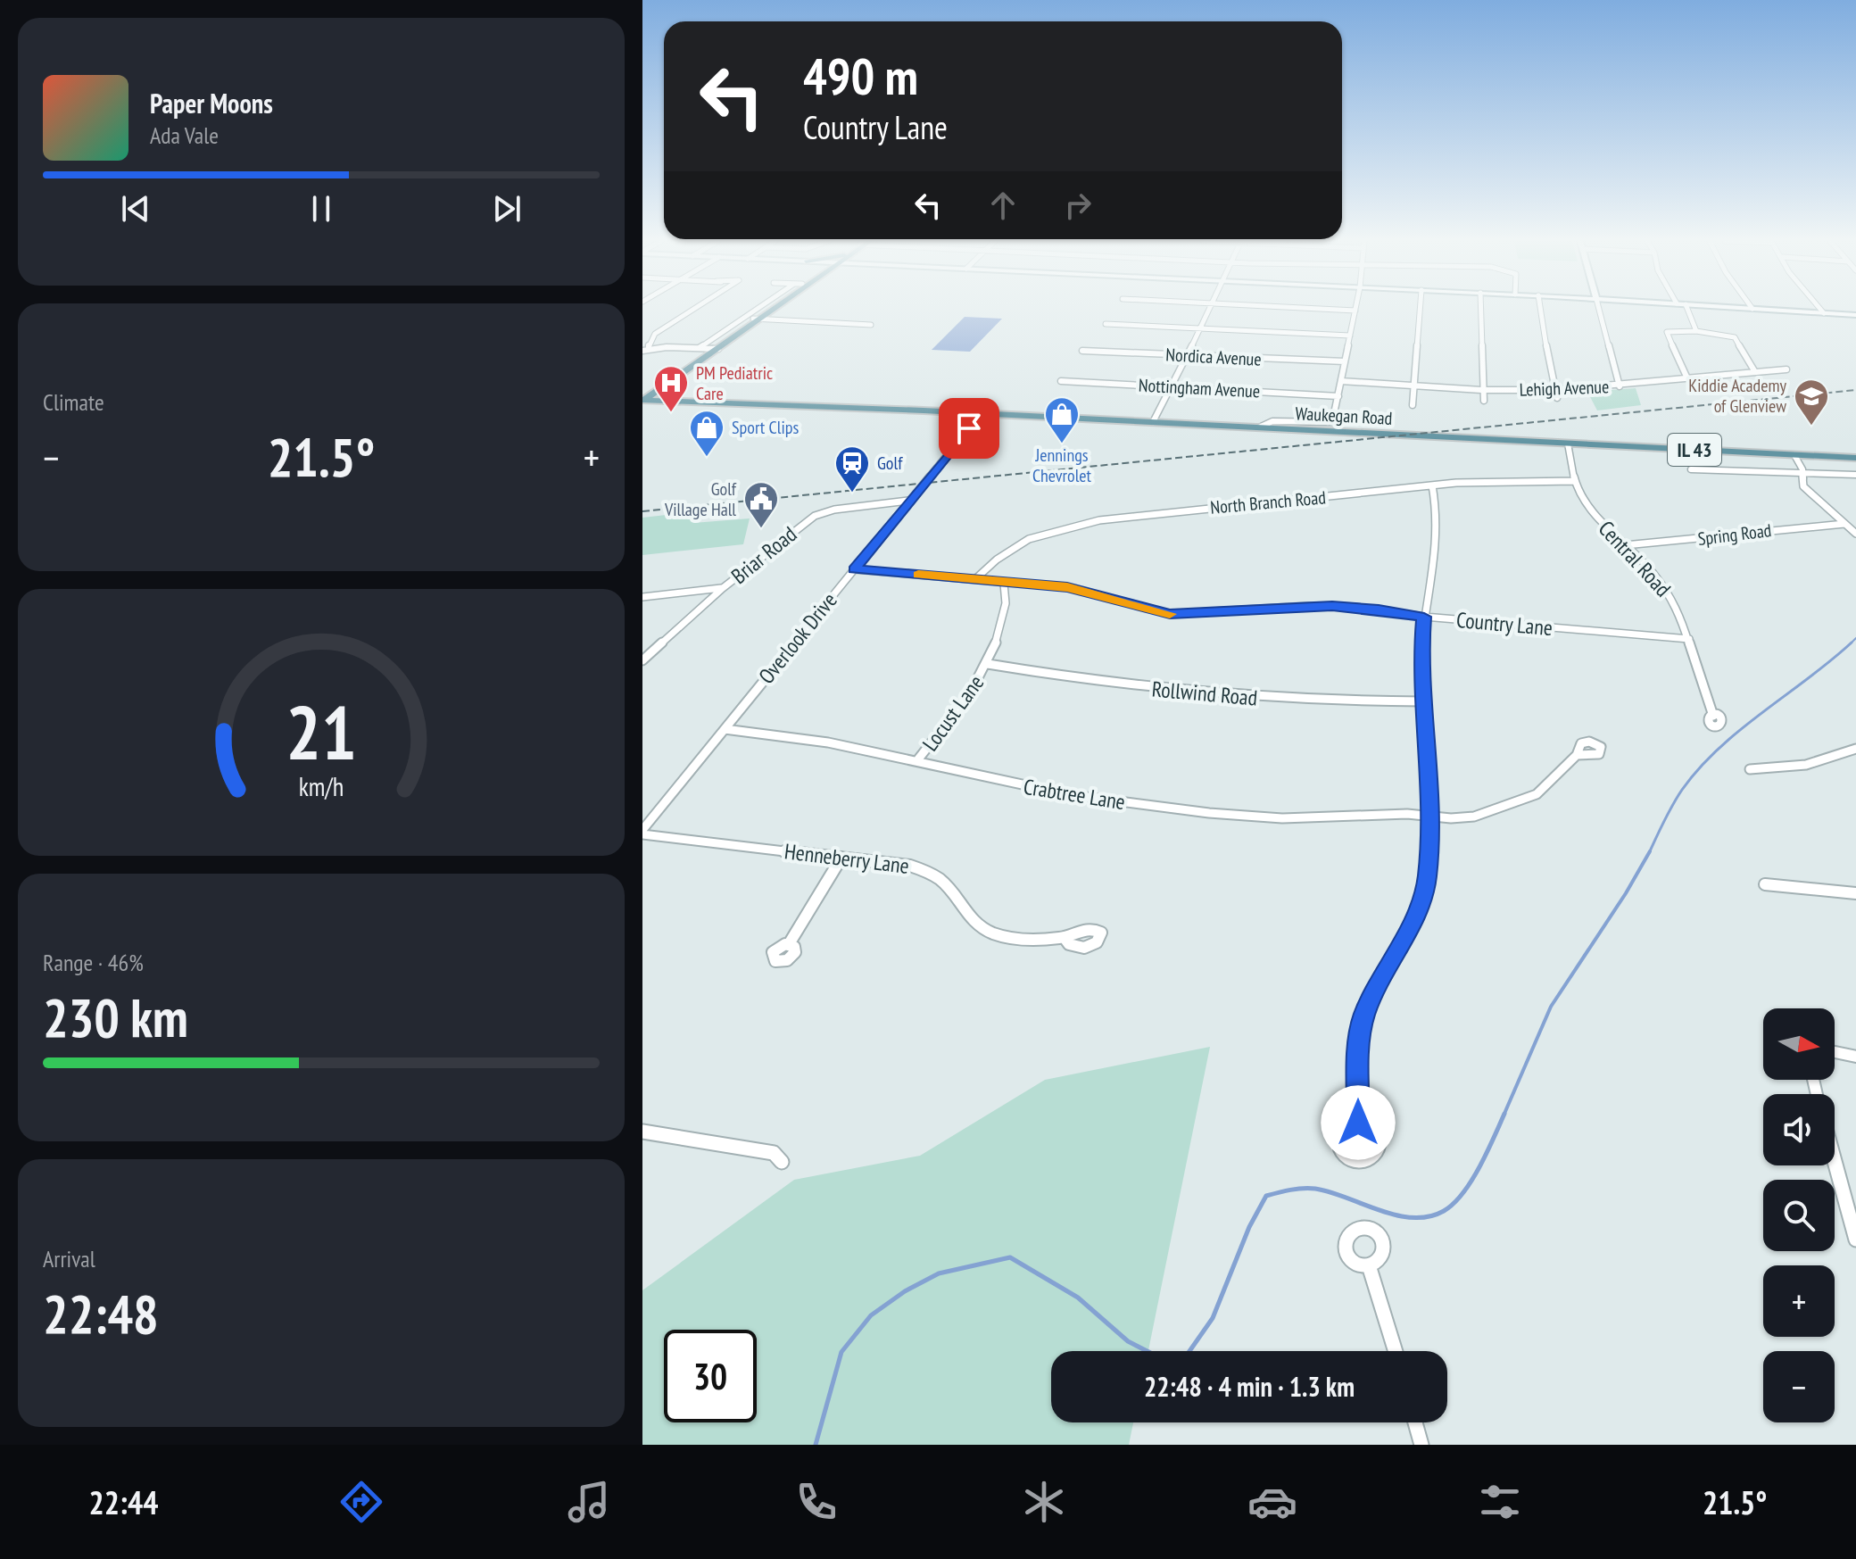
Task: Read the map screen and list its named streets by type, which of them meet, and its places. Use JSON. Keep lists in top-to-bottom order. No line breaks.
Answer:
{"streets":{"main road":["Waukegan Road","IL 43"],"street":["Nordica Avenue","Nottingham Avenue","Lehigh Avenue","North Branch Road","Spring Road","Briar Road","Central Road","Country Lane","Overlook Drive","Rollwind Road","Locust Lane","Crabtree Lane","Henneberry Lane"]},"crossings":[["Waukegan Road","Central Road"],["Waukegan Road","Overlook Drive"],["North Branch Road","Central Road"],["North Branch Road","Country Lane"],["Spring Road","Central Road"],["Briar Road","Overlook Drive"],["Central Road","Country Lane"],["Country Lane","Overlook Drive"],["Country Lane","Locust Lane"],["Overlook Drive","Crabtree Lane"],["Overlook Drive","Henneberry Lane"],["Rollwind Road","Locust Lane"],["Locust Lane","Crabtree Lane"]],"places":{"hospital":["PM Pediatric Care"],"school or university":["Kiddie Academy of Glenview"],"shop":["Jennings Chevrolet","Sport Clips"],"station":["Golf"],"public building":["Golf Village Hall"]},"north":"right","page":{"turn":["490 m","Country Lane"],"song":["Paper Moons","Ada Vale"],"tile":["Climate",["Range · 46%","230 km"],["Arrival","22:48"]],"heat":["−","21.5°","+"],"map_buttons":["+","−"],"limit":"30","trip":"22:48 · 4 min · 1.3 km","tabs":["22:44","21.5°"],"gauge":["21","km/h"]}}
